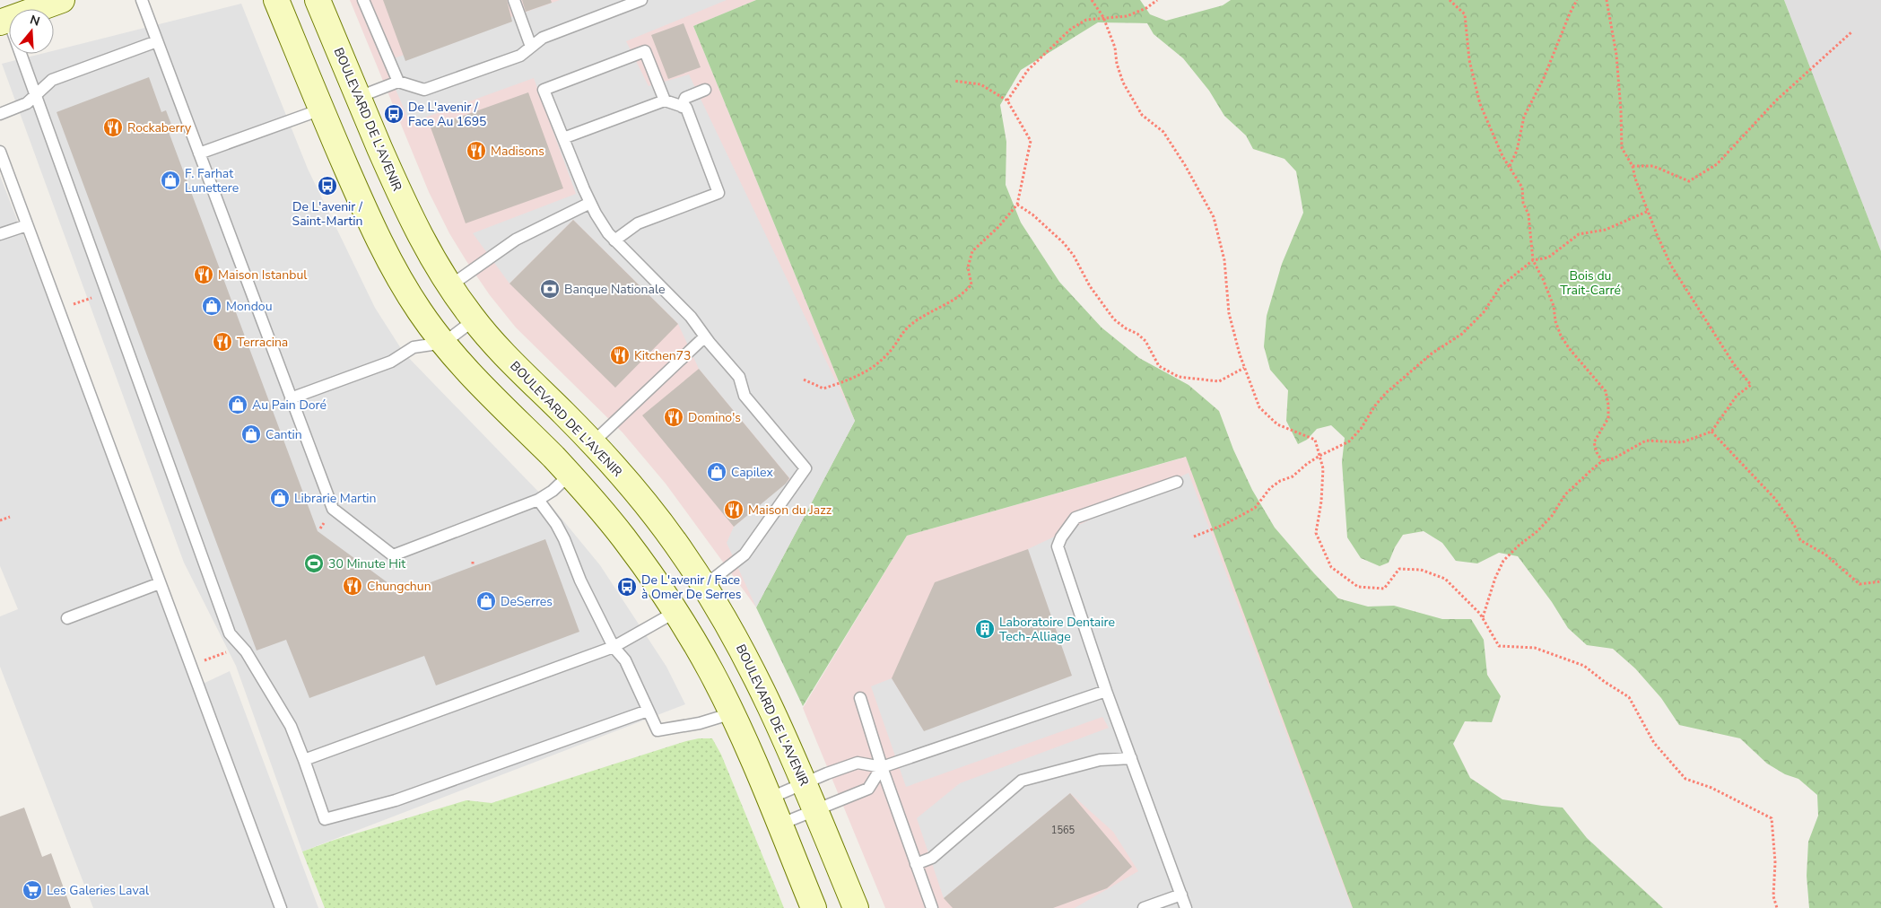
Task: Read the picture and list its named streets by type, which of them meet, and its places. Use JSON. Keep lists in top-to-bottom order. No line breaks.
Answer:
{"streets":{"street":["BOULEVARD DE L'AVENIR"]},"parks":["Bois du Trait-Carré"],"places":{"bus stop":["De L'avenir / Face Au 1695","De L'avenir / Saint-Martin","De L'avenir / Face à Omer De Serres"],"restaurant":["Rockaberry","Madisons","Maison Istanbul","Terracina","Kitchen73","Domino's","Maison du Jazz","Chungchun"],"shop":["F. Farhat Lunettere","Mondou","Au Pain Doré","Cantin","Capilex","Librarie Martin","DeSerres"],"bank":["Banque Nationale"],"sports":["30 Minute Hit"],"building":["Laboratoire Dentaire Tech-Alliage"],"supermarket":["Les Galeries Laval"]},"house_numbers":["1565"],"north":"top"}
